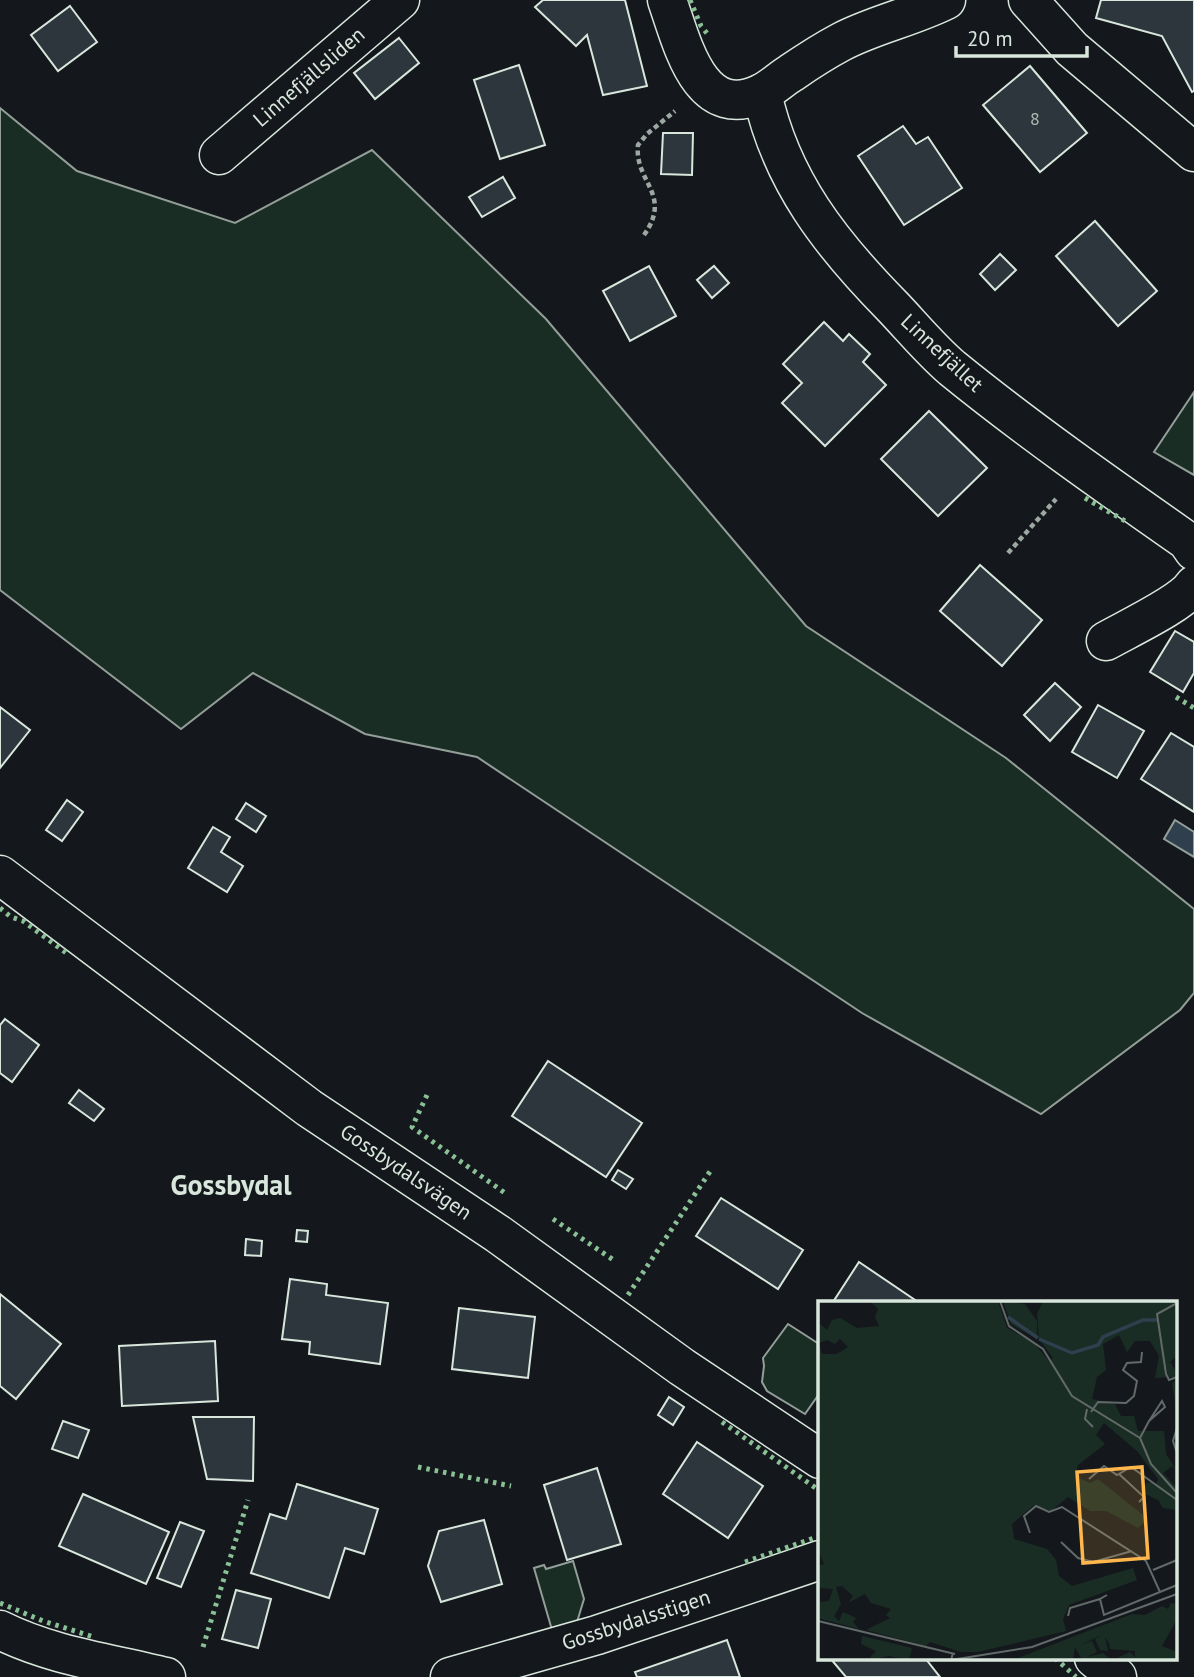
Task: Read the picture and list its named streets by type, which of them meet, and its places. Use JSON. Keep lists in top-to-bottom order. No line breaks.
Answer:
{"streets":{"street":["Linnefjällsliden","Linnefjället","Gossbydalsvägen","Gossbydalsstigen"]},"districts":["Gossbydal"],"house_numbers":["8"],"scale_bar":"20 m"}
